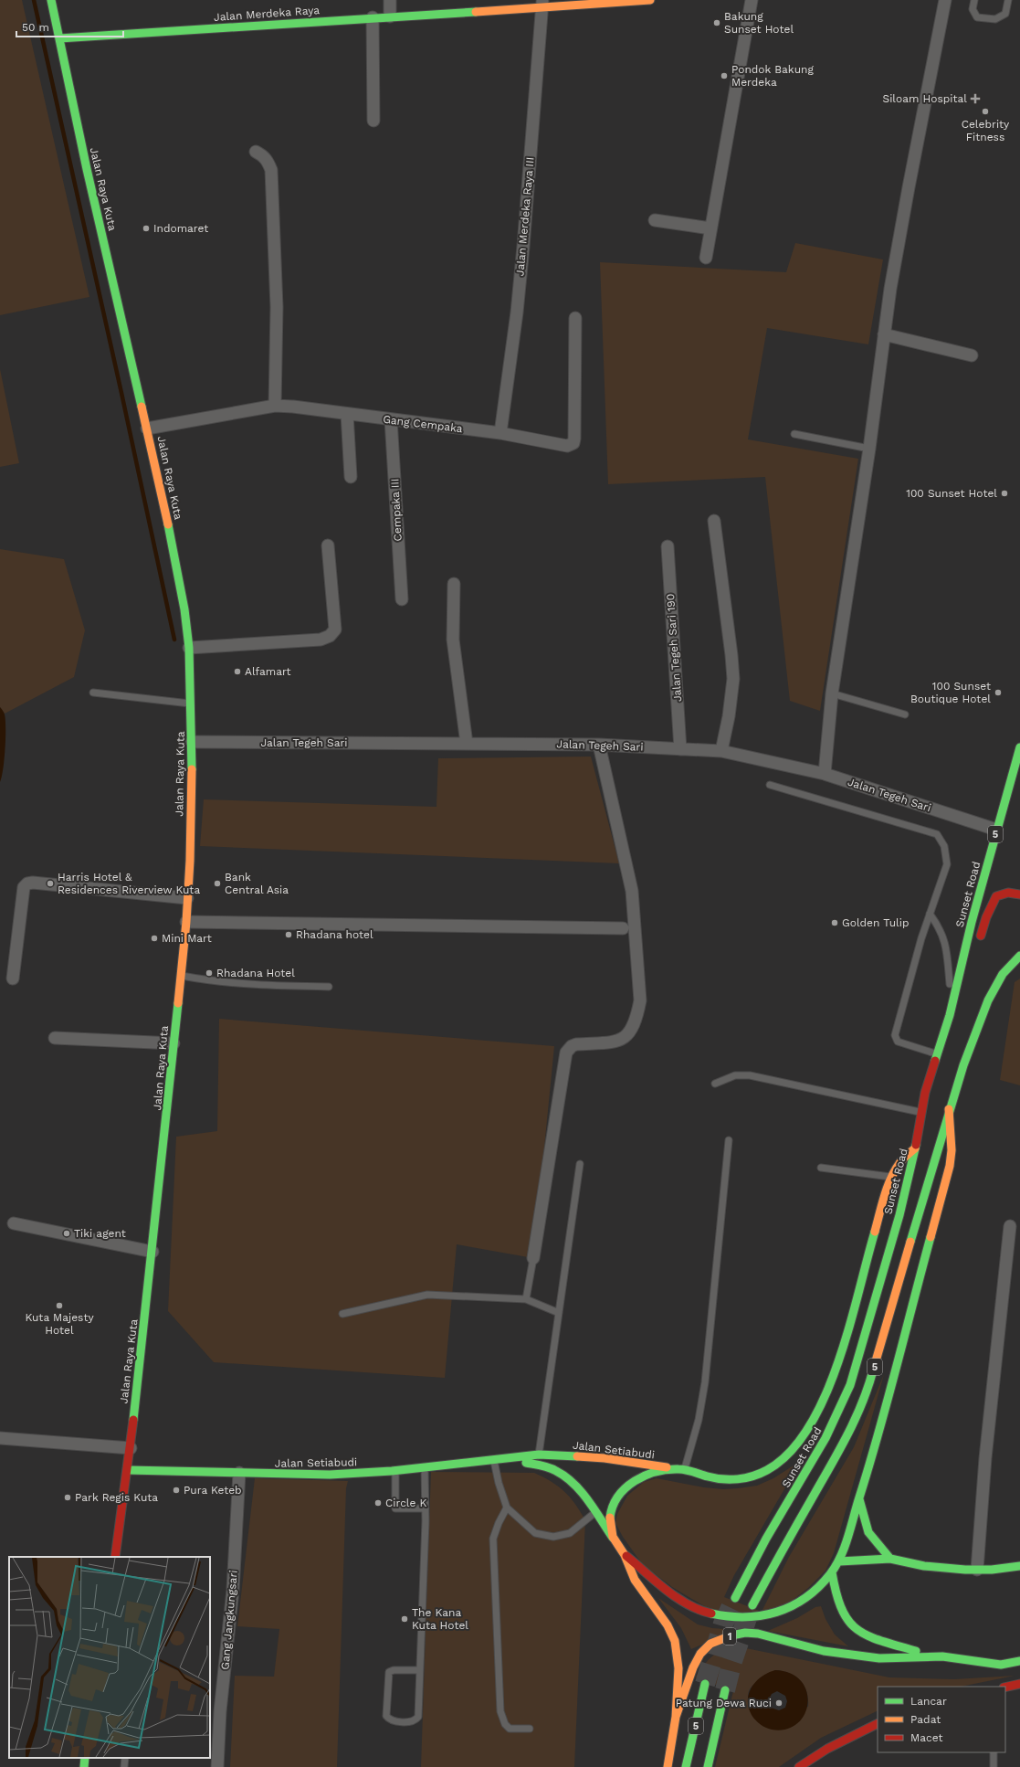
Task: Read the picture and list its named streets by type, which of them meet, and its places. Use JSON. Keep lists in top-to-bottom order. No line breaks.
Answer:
{"streets":{"main road":["Jalan Merdeka Raya","Jalan Raya Kuta","5","Sunset Road","Jalan Setiabudi","1"],"street":["Jalan Merdeka Raya III","Gang Cempaka","Cempaka III","Jalan Tegeh Sari 190","Jalan Tegeh Sari","Gang Jangkungsari"]},"crossings":[["Jalan Merdeka Raya","Jalan Raya Kuta"],["Jalan Merdeka Raya","Jalan Merdeka Raya III"],["Jalan Raya Kuta","Gang Cempaka"],["Jalan Raya Kuta","Jalan Tegeh Sari"],["Jalan Raya Kuta","Jalan Setiabudi"],["Jalan Merdeka Raya III","Gang Cempaka"],["Gang Cempaka","Cempaka III"],["Jalan Tegeh Sari 190","Jalan Tegeh Sari"],["Jalan Tegeh Sari","Sunset Road"],["Sunset Road","Jalan Setiabudi"],["Jalan Setiabudi","Gang Jangkungsari"]],"places":{"other":["Bakung Sunset Hotel","Pondok Bakung Merdeka","Celebrity Fitness","Indomaret","100 Sunset Hotel","Alfamart","100 Sunset Boutique Hotel","Harris Hotel & Residences Riverview Kuta","Bank Central Asia","Golden Tulip","Rhadana hotel","Mini Mart","Rhadana Hotel","Tiki agent","Kuta Majesty Hotel","Pura Keteb","Park Regis Kuta","Circle K","The Kana Kuta Hotel","Patung Dewa Ruci"],"health":["Siloam Hospital"]},"legend":["Lancar","Padat","Macet"],"scale_bar":"50 m"}
